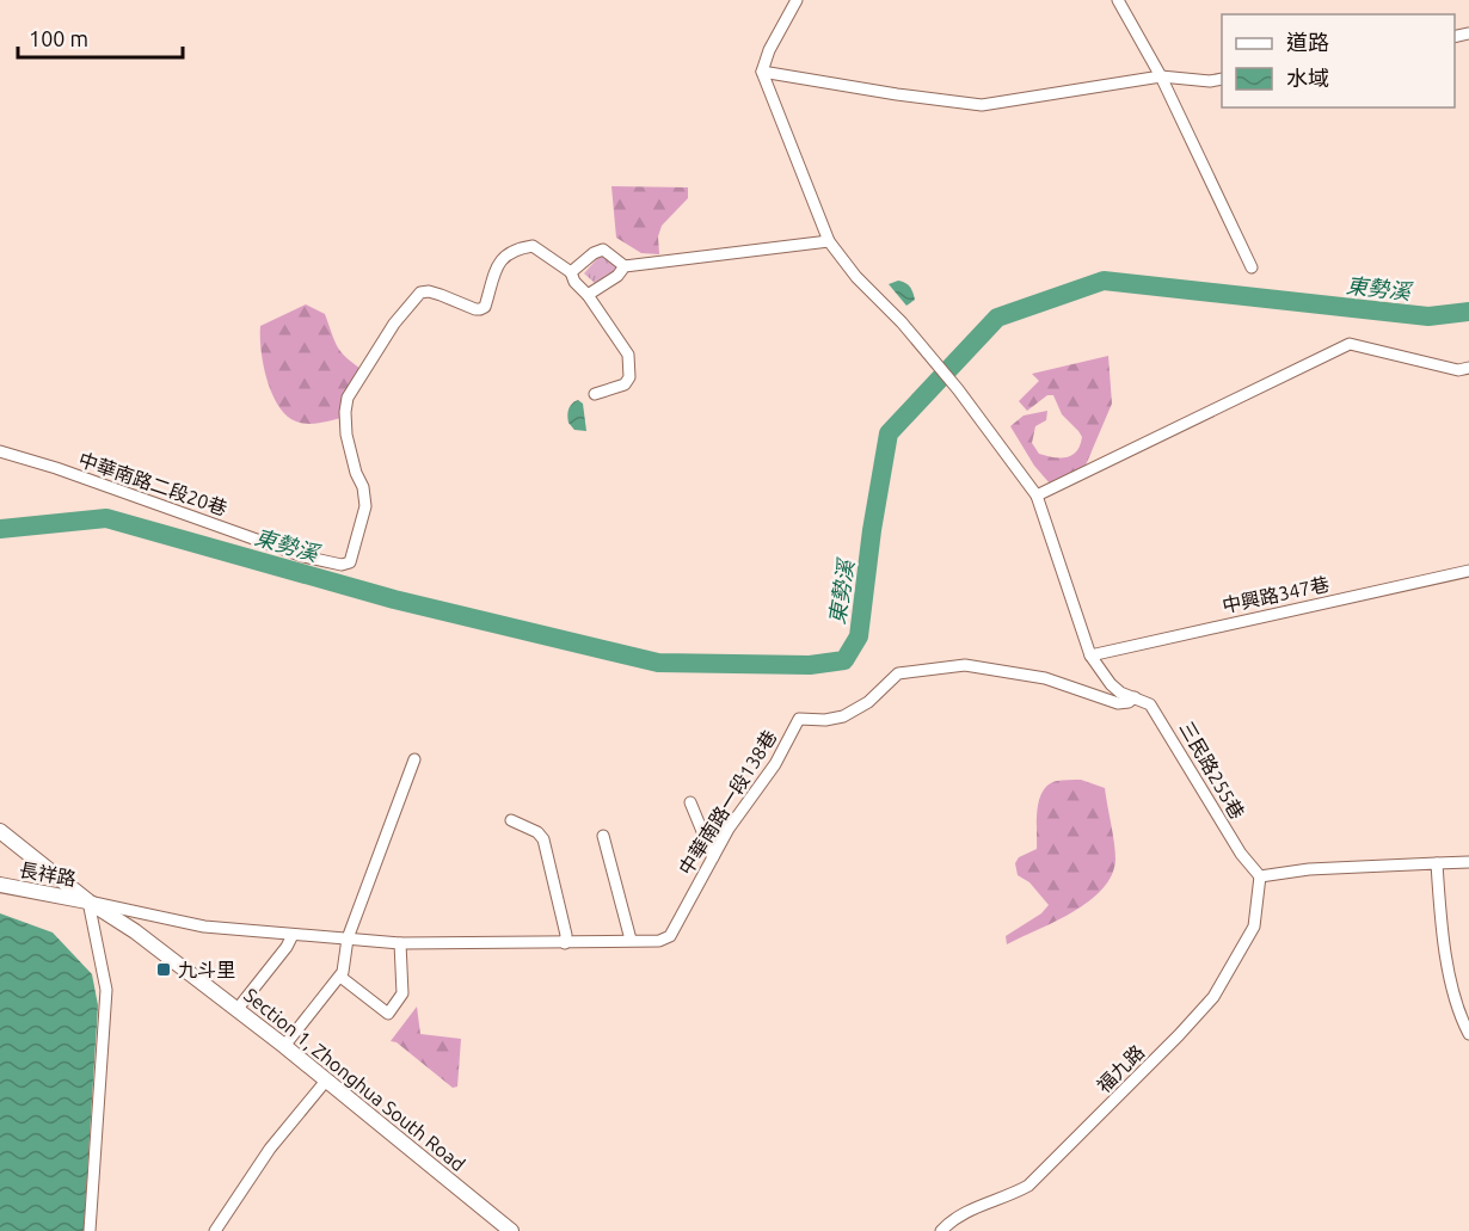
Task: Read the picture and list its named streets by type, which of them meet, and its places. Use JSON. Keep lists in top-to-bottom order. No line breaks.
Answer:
{"streets":{"main road":["長祥路","Section 1, Zhonghua South Road"],"street":["中華南路二段20巷","中興路347巷","三民路255巷","中華南路一段138巷","福九路"]},"crossings":[["中興路347巷","三民路255巷"],["三民路255巷","中華南路一段138巷"],["三民路255巷","福九路"],["中華南路一段138巷","長祥路"],["中華南路一段138巷","Section 1, Zhonghua South Road"],["長祥路","Section 1, Zhonghua South Road"]],"water":["東勢溪"],"places":{"transit":["九斗里"]},"legend":["道路","水域"],"scale_bar":"100 m"}
